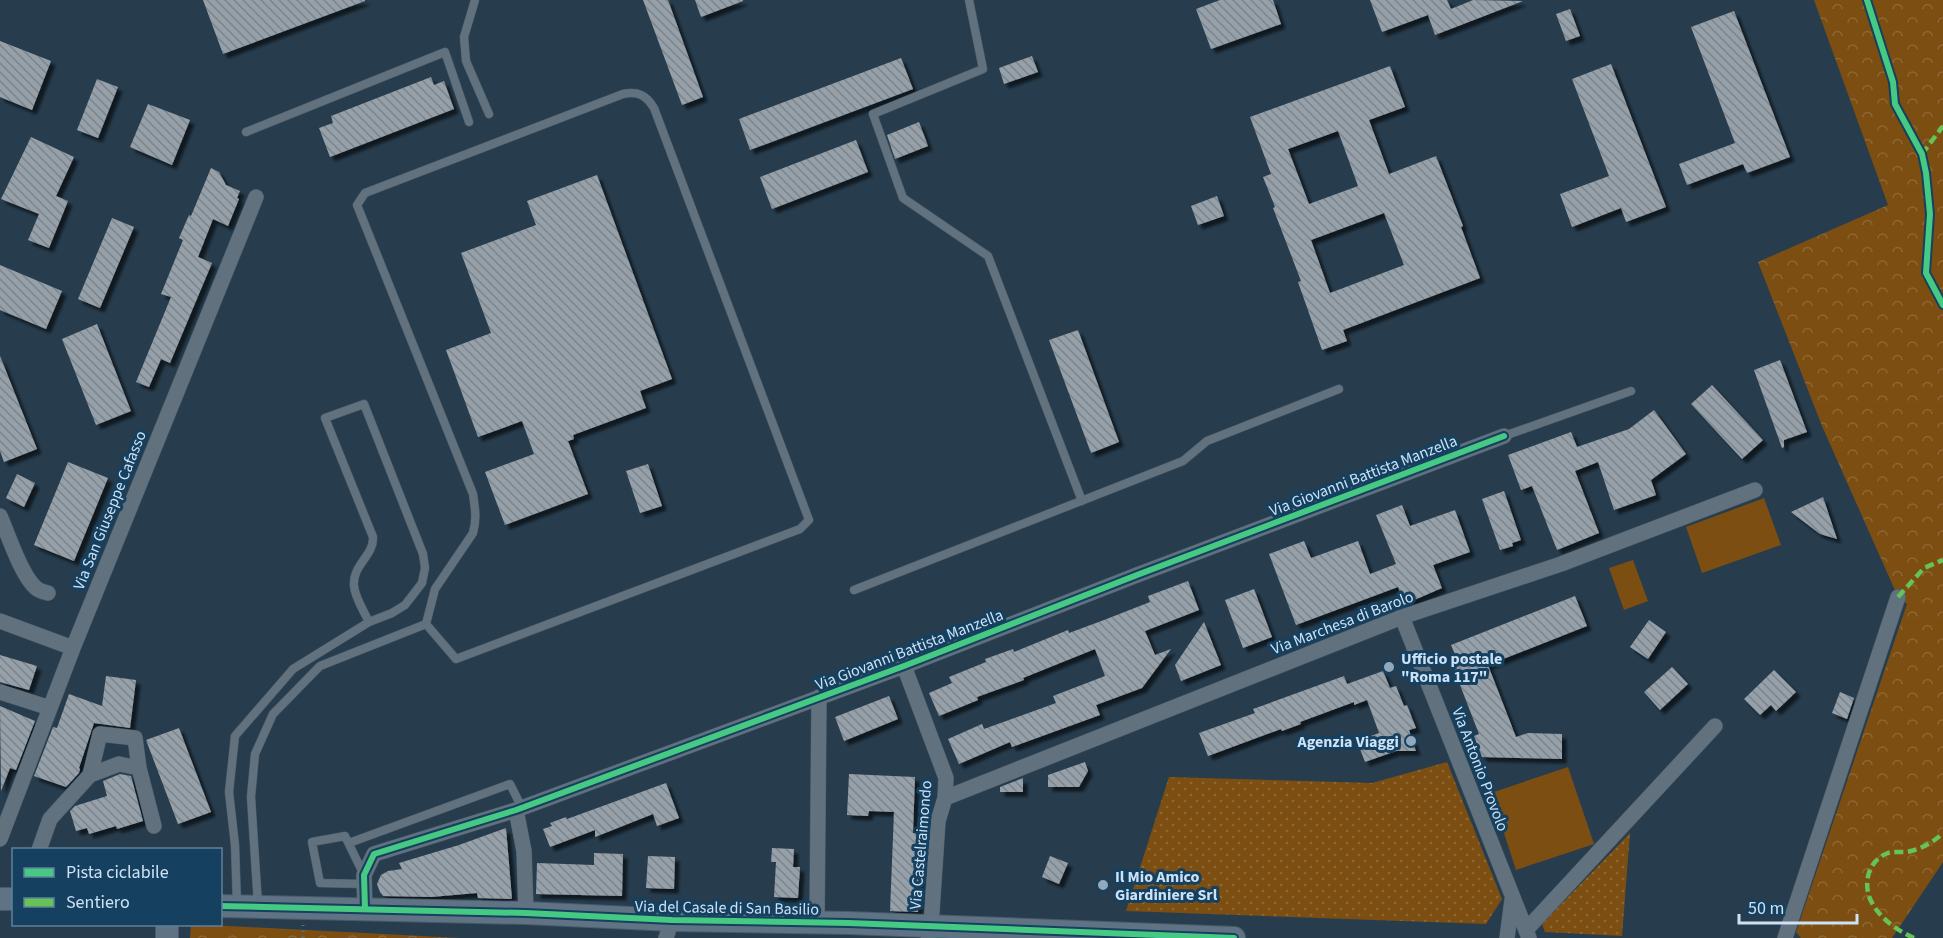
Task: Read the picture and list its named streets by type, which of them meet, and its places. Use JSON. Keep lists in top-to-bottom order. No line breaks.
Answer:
{"streets":{"street":["Via Giovanni Battista Manzella","Via San Giuseppe Cafasso","Via Marchesa di Barolo","Via Antonio Provolo","Via Castelraimondo","Via del Casale di San Basilio"]},"crossings":[["Via Giovanni Battista Manzella","Via Castelraimondo"],["Via Marchesa di Barolo","Via Antonio Provolo"],["Via Marchesa di Barolo","Via Castelraimondo"],["Via Castelraimondo","Via del Casale di San Basilio"]],"places":["Ufficio postale \"Roma 117\"","Agenzia Viaggi","Il Mio Amico Giardiniere Srl"],"legend":["Pista ciclabile","Sentiero"],"scale_bar":"50 m"}
